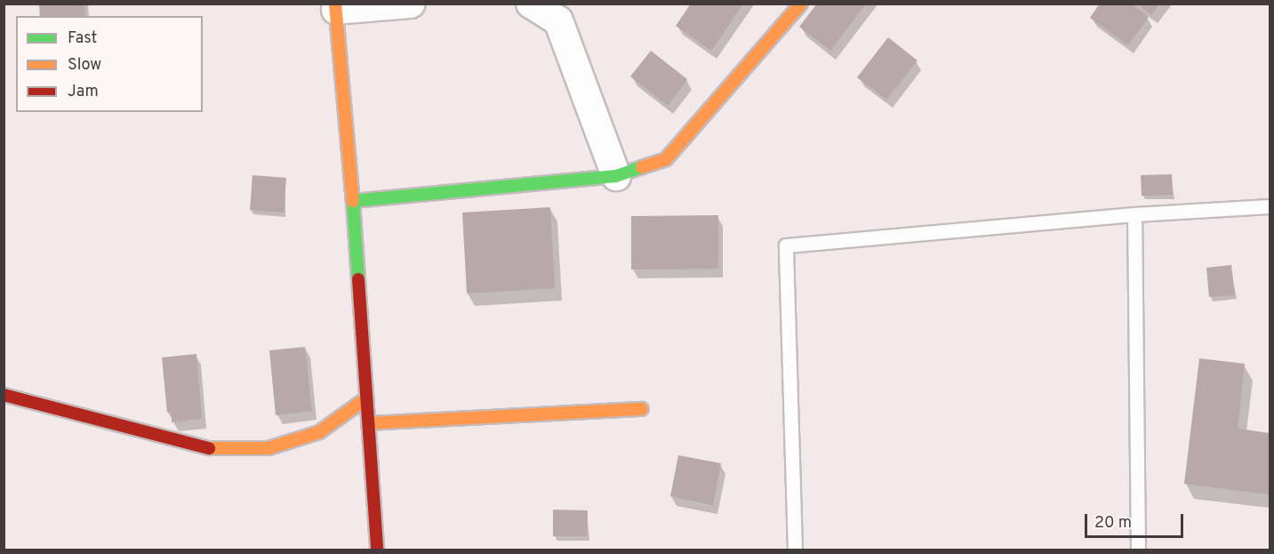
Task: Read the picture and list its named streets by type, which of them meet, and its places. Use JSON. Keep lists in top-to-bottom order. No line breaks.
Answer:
{"legend":["Fast","Slow","Jam"],"scale_bar":"20 m"}
